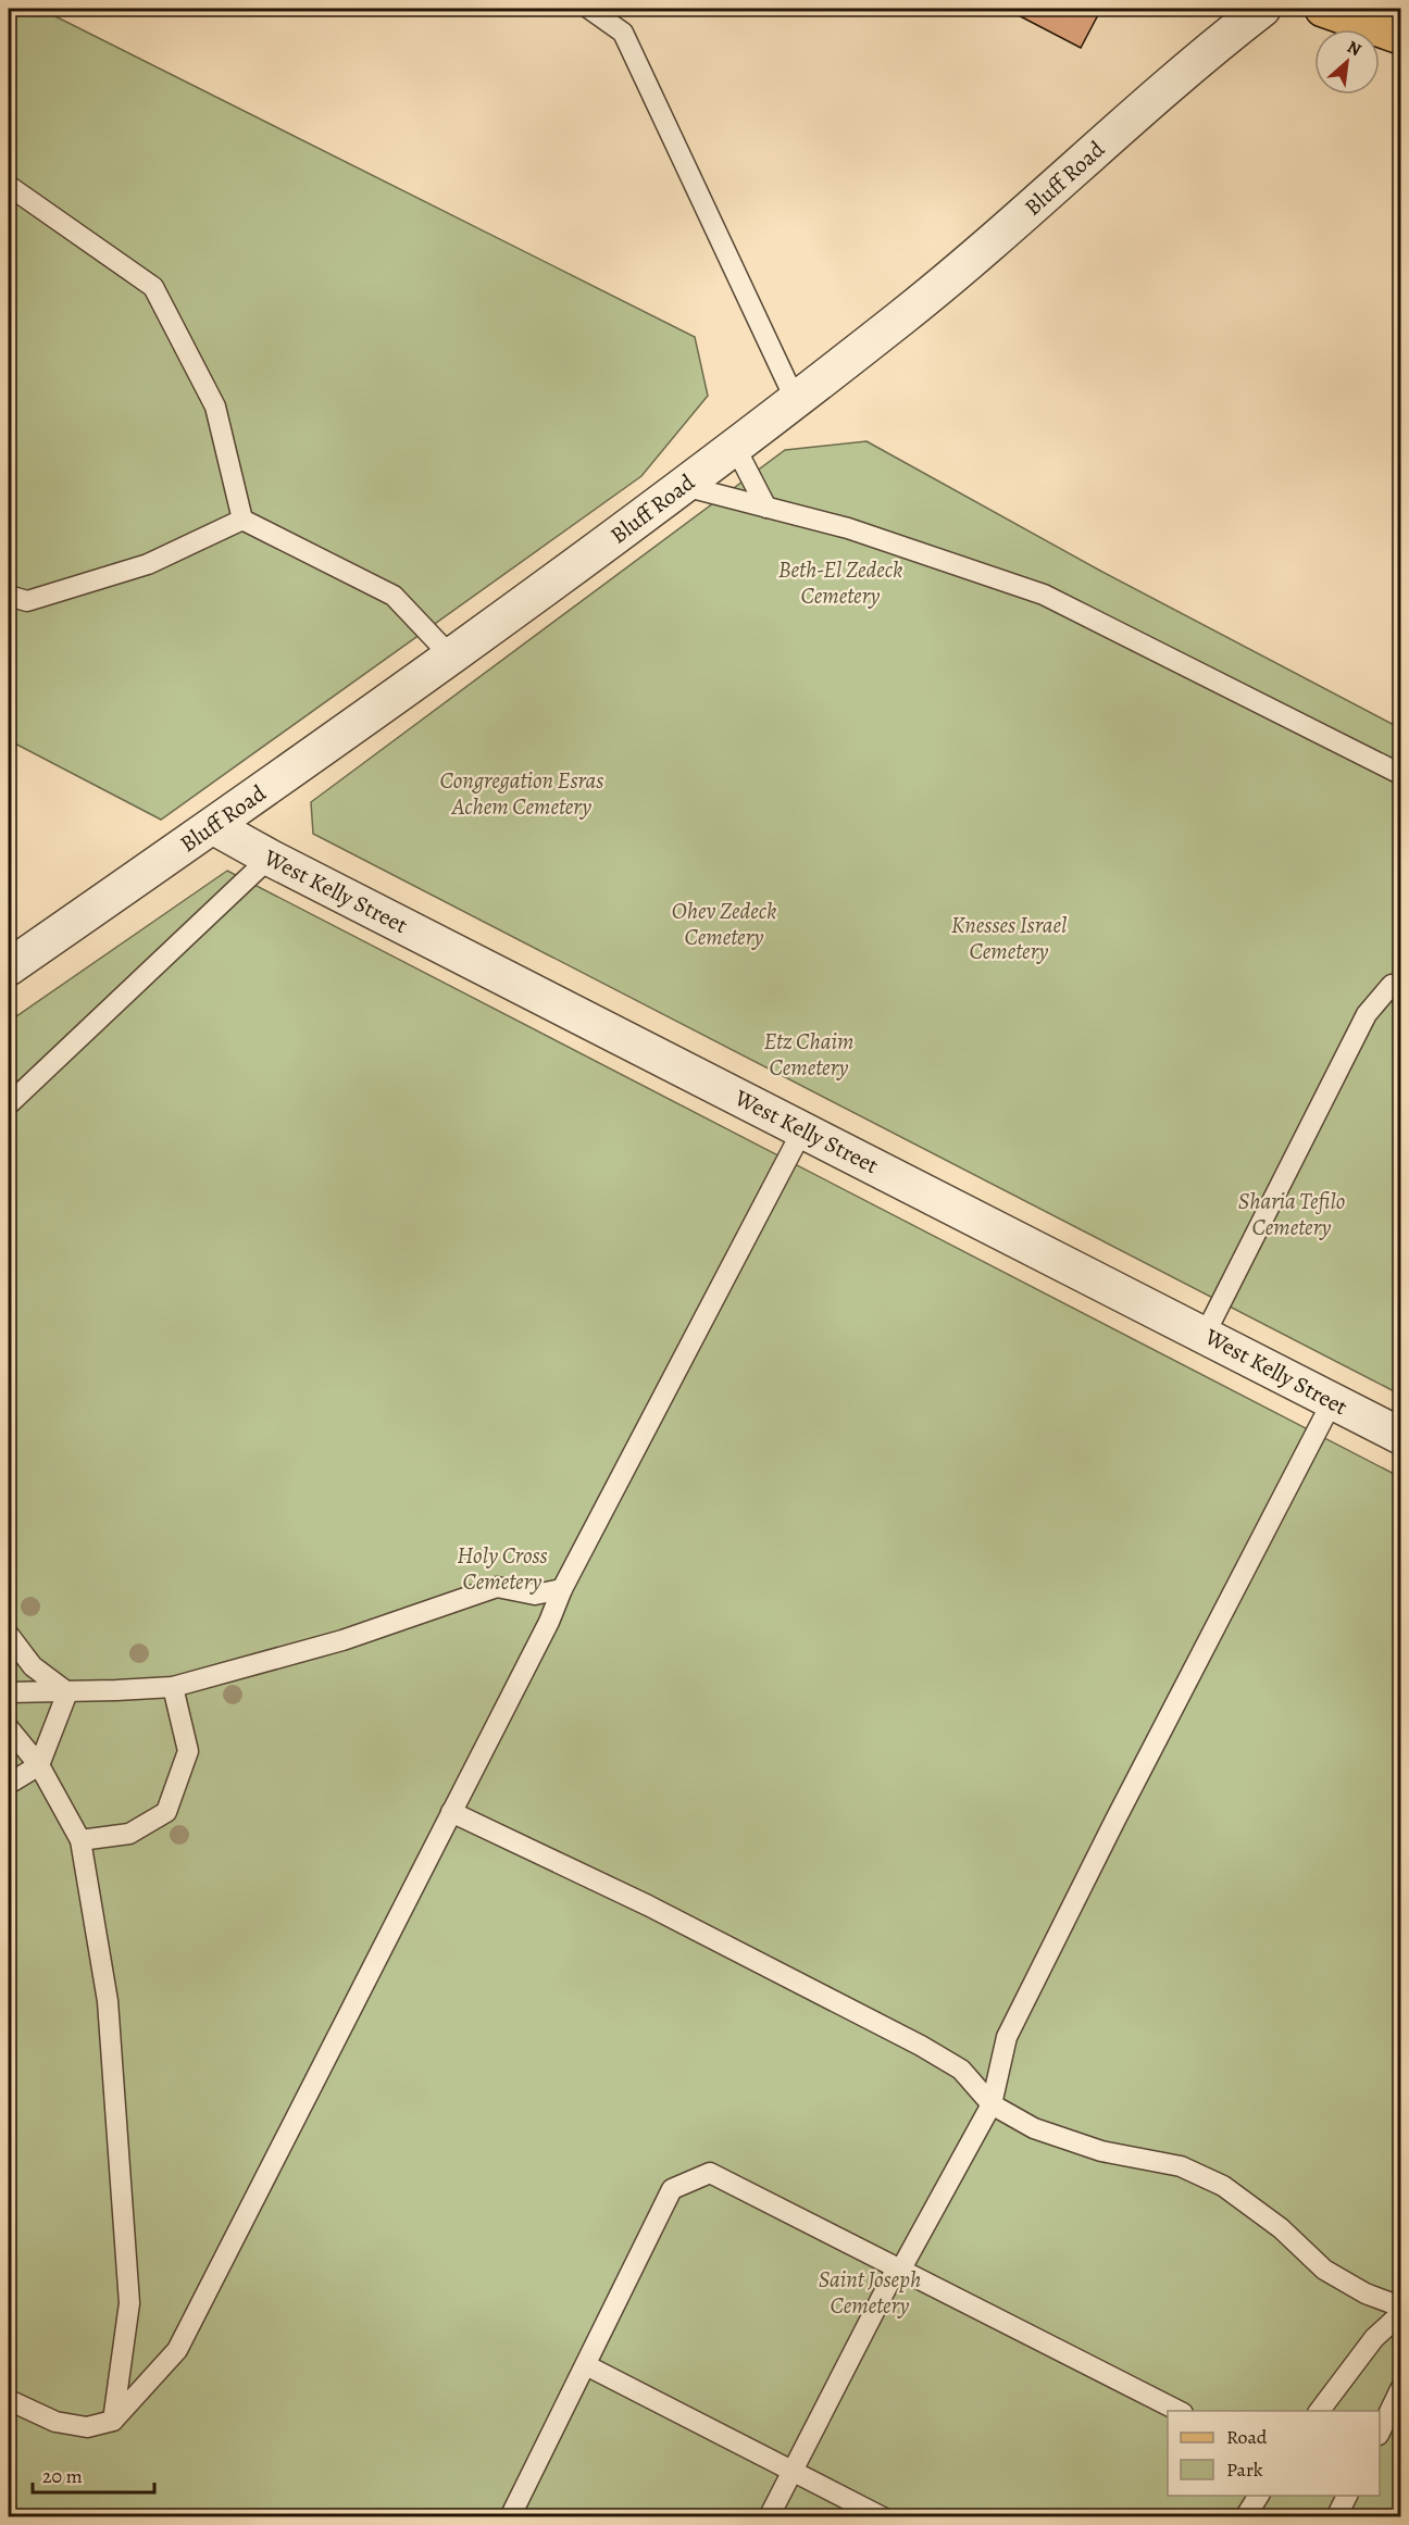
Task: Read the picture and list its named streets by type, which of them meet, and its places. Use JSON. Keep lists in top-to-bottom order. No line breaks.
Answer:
{"streets":{"street":["Bluff Road","West Kelly Street"]},"crossings":[["Bluff Road","West Kelly Street"]],"parks":["Beth-El Zedeck Cemetery","Congregation Esras Achem Cemetery","Ohev Zedeck Cemetery","Knesses Israel Cemetery","Etz Chaim Cemetery","Sharia Tefilo Cemetery","Holy Cross Cemetery","Saint Joseph Cemetery"],"legend":["Road","Park"],"scale_bar":"20 m","north":"top right"}
